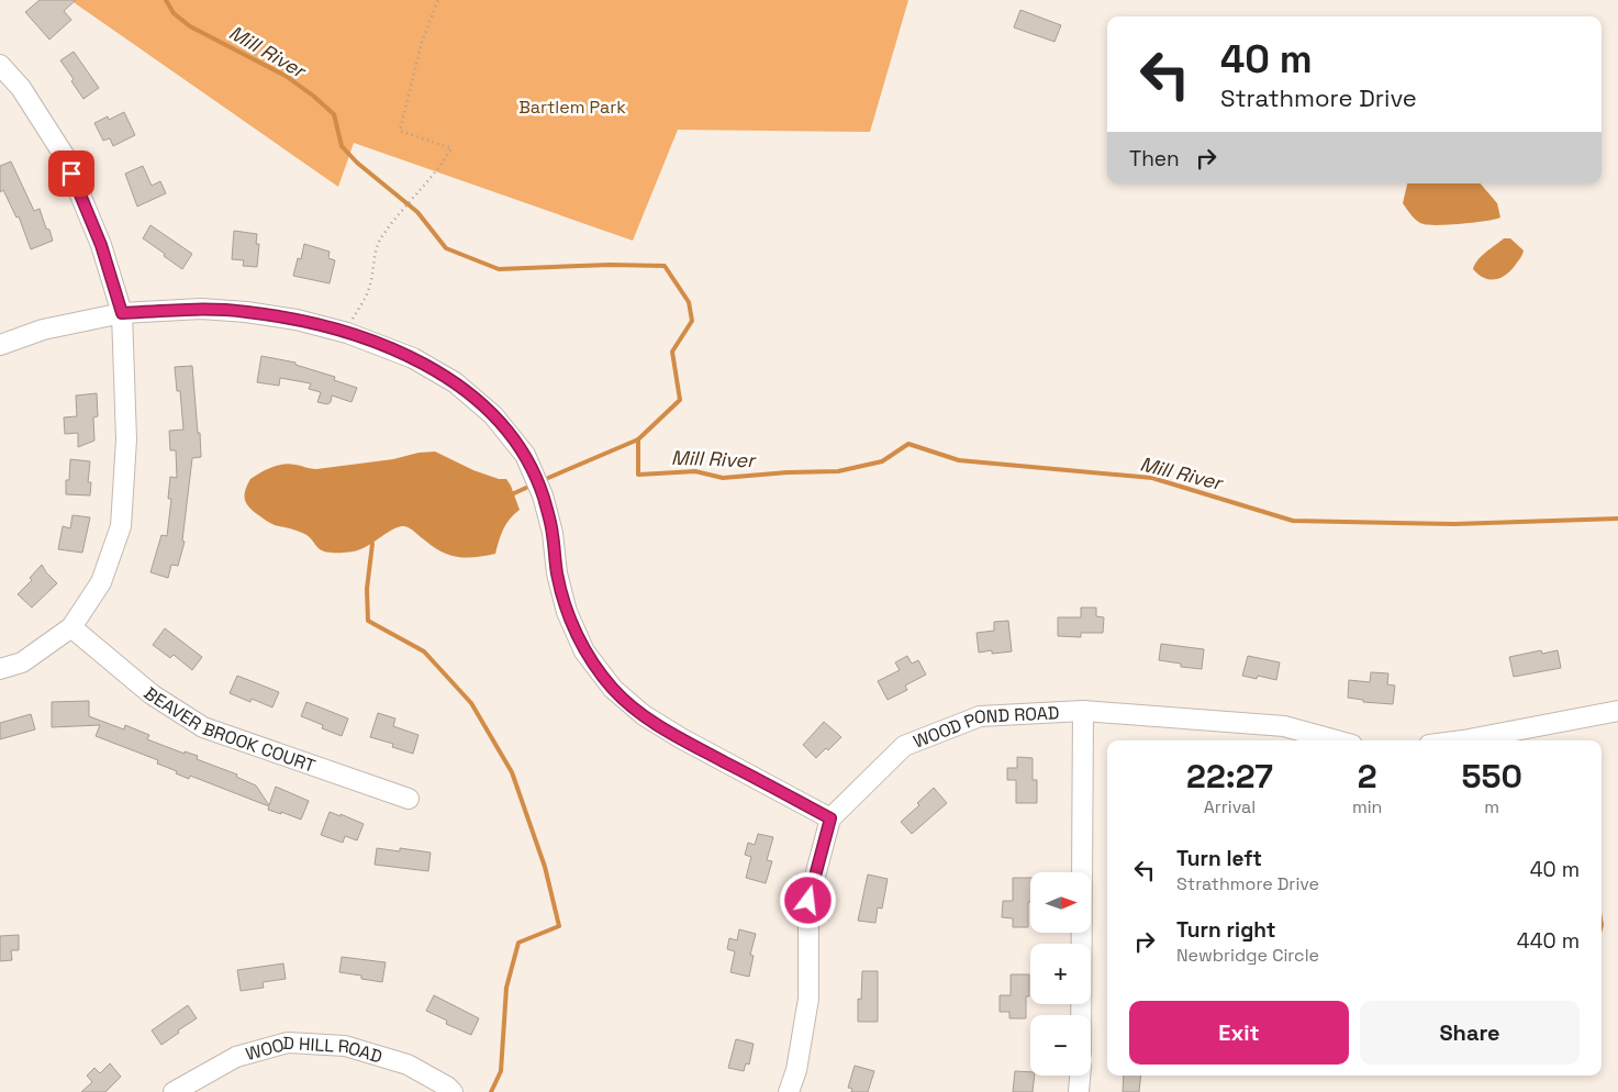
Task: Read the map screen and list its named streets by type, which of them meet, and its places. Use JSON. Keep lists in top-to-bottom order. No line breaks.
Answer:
{"streets":{"street":["BEAVER BROOK COURT","WOOD POND ROAD","WOOD HILL ROAD"]},"water":["Mill River"],"parks":["Bartlem Park"],"north":"right","page":{"turn":["40 m","Strathmore Drive"],"then":"Then","eta":["22:27","Arrival","2","min","550","m"],"list":[{"name":"Turn left","note":"Strathmore Drive","value":"40 m"},{"name":"Turn right","note":"Newbridge Circle","value":"440 m"}],"map_buttons":["+","−"],"buttons":["Exit","Share"]}}
